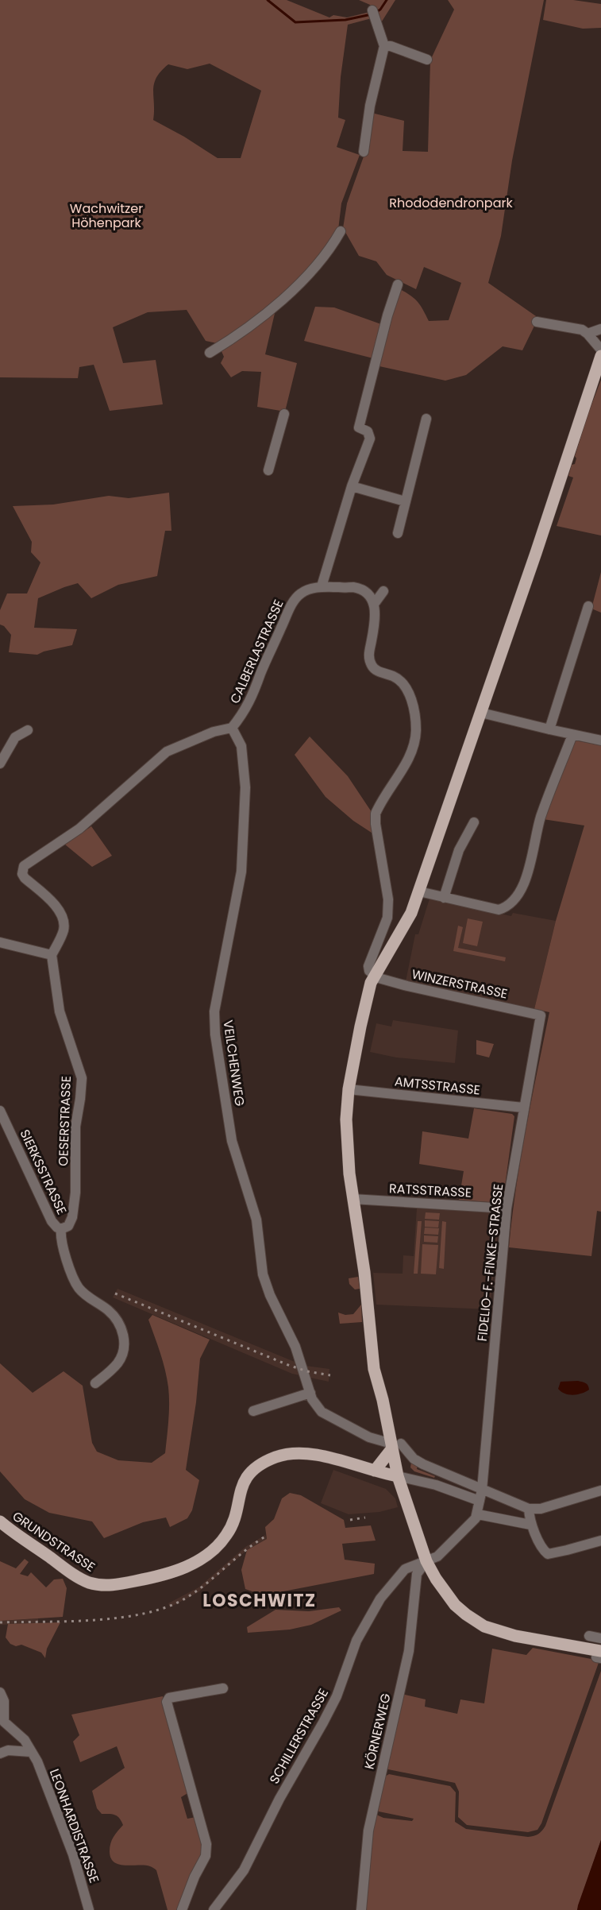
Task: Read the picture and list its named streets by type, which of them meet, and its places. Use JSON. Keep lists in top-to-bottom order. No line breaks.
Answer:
{"streets":{"main road":["GRUNDSTRASSE"],"street":["CALBERLASTRASSE","WINZERSTRASSE","VEILCHENWEG","AMTSSTRASSE","OESERSTRASSE","SIERKSSTRASSE","RATSSTRASSE","FIDELIO-F.-FINKE-STRASSE","KÖRNERWEG","SCHILLERSTRASSE","LEONHARDISTRASSE"]},"crossings":[["CALBERLASTRASSE","VEILCHENWEG"],["WINZERSTRASSE","FIDELIO-F.-FINKE-STRASSE"],["AMTSSTRASSE","FIDELIO-F.-FINKE-STRASSE"],["OESERSTRASSE","SIERKSSTRASSE"],["RATSSTRASSE","FIDELIO-F.-FINKE-STRASSE"],["KÖRNERWEG","SCHILLERSTRASSE"]],"districts":["LOSCHWITZ"],"parks":["Rhododendronpark","Wachwitzer Höhenpark"]}
